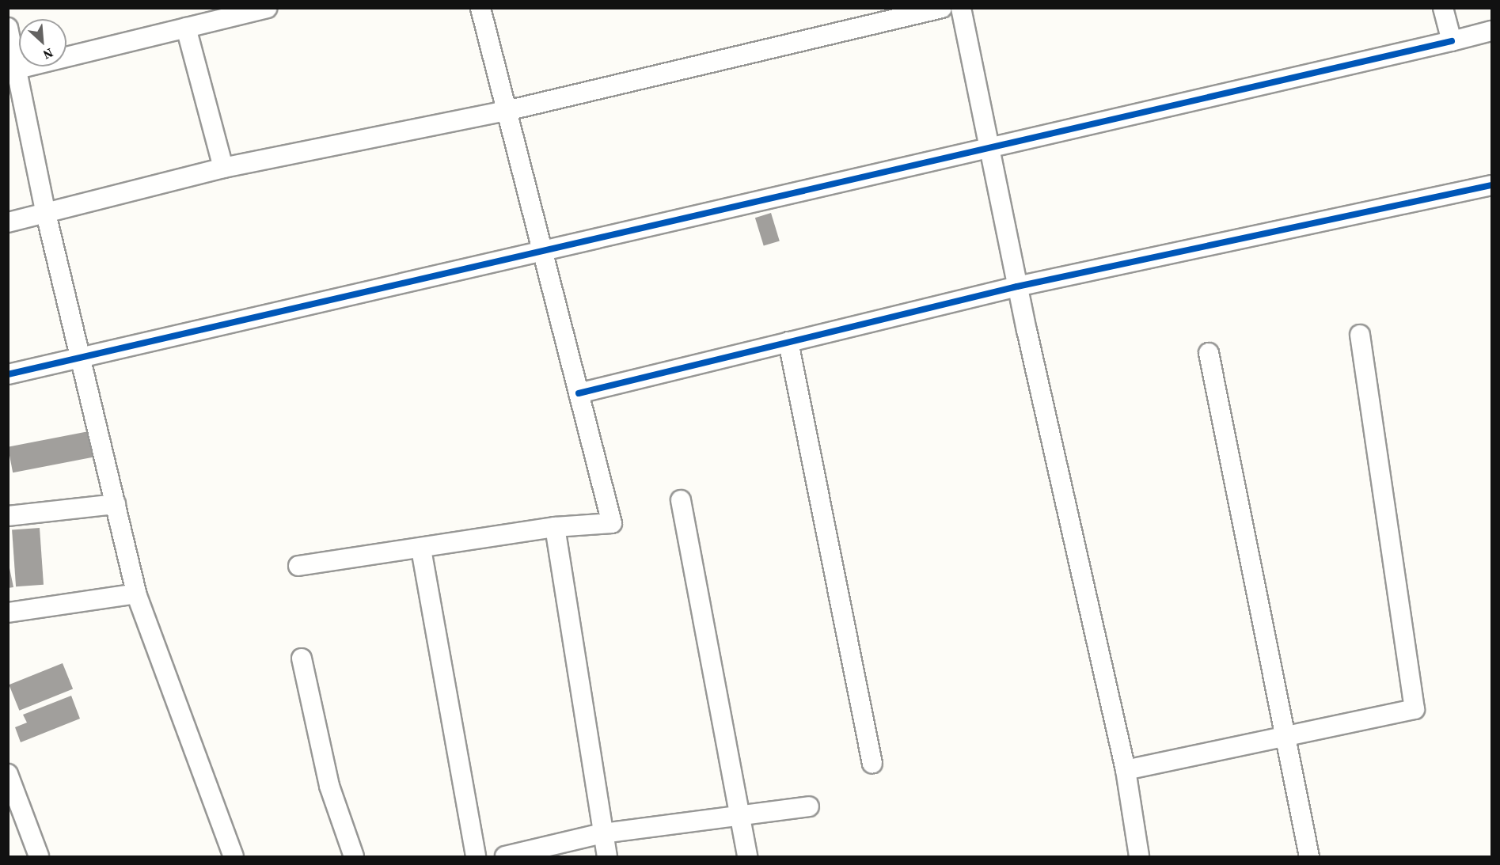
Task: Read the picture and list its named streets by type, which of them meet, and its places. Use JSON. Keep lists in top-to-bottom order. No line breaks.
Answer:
{"north":"bottom right"}
